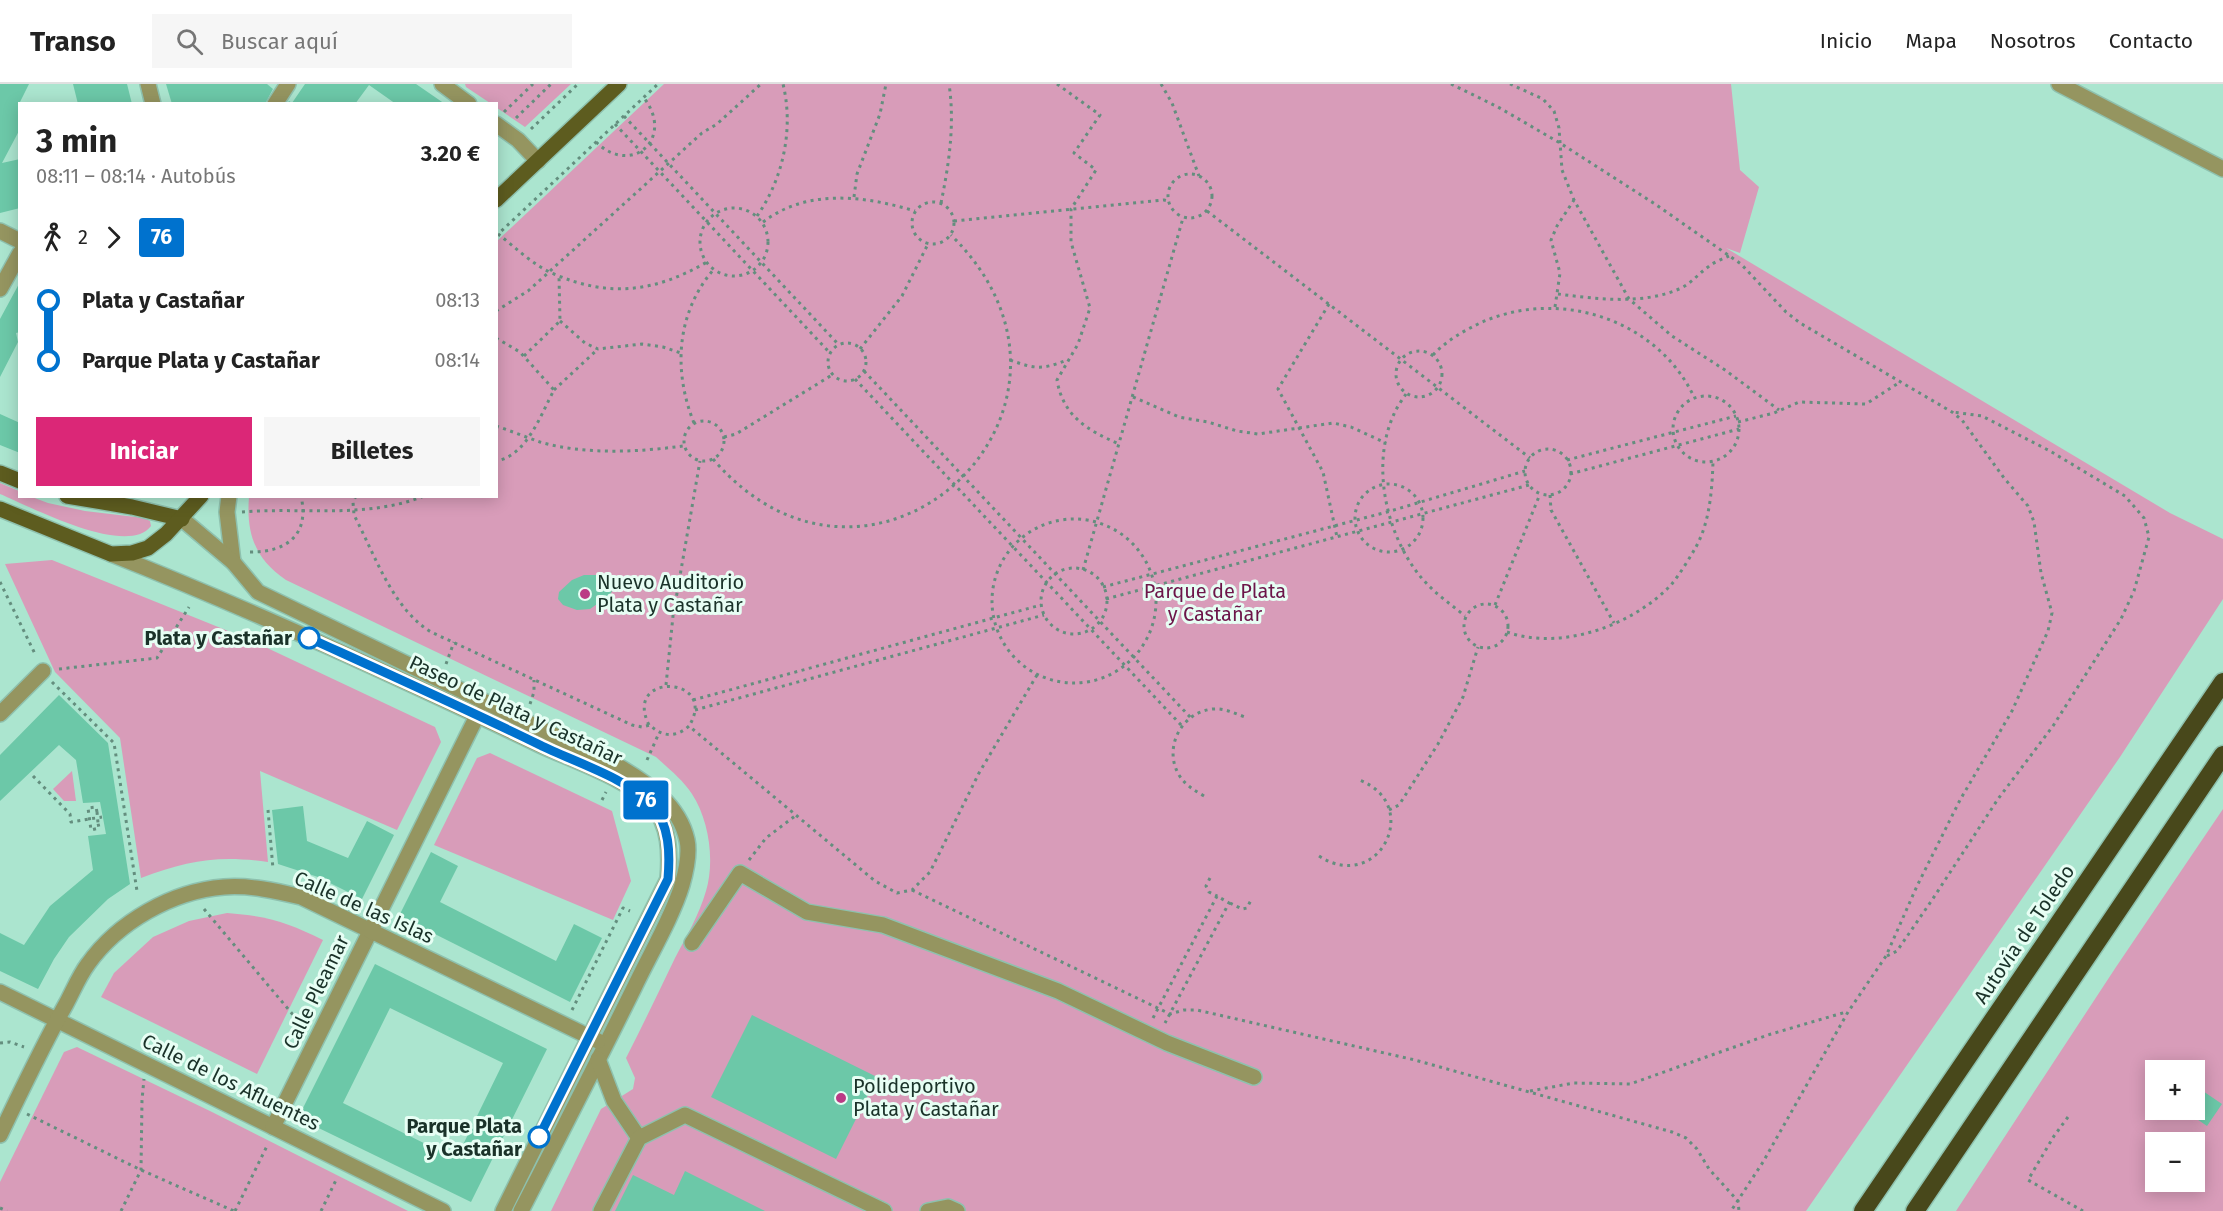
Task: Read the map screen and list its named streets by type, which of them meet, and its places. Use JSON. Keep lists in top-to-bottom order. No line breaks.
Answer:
{"streets":{"highway":["Autovía de Toledo"],"street":["Paseo de Plata y Castañar","Calle de las Islas","Calle Pleamar","Calle de los Afluentes"]},"crossings":[["Paseo de Plata y Castañar","Calle de las Islas"],["Paseo de Plata y Castañar","Calle Pleamar"],["Calle de las Islas","Calle Pleamar"],["Calle de las Islas","Calle de los Afluentes"],["Calle Pleamar","Calle de los Afluentes"]],"parks":["Parque de Plata y Castañar"],"places":["Nuevo Auditorio Plata y Castañar","Plata y Castañar","Polideportivo Plata y Castañar","Parque Plata y Castañar"],"lines":["bus line 76"],"page":{"header":"Transo","search":"Buscar aquí","nav":["Inicio","Mapa","Nosotros","Contacto"],"on_map":"76","heading":["3 min","08:11 – 08:14 · Autobús","3.20 €"],"legs":["2","76"],"list":[{"name":"Plata y Castañar","value":"08:13"},{"name":"Parque Plata y Castañar","value":"08:14"}],"buttons":["Iniciar","Billetes"],"map_buttons":["+","−"]}}
